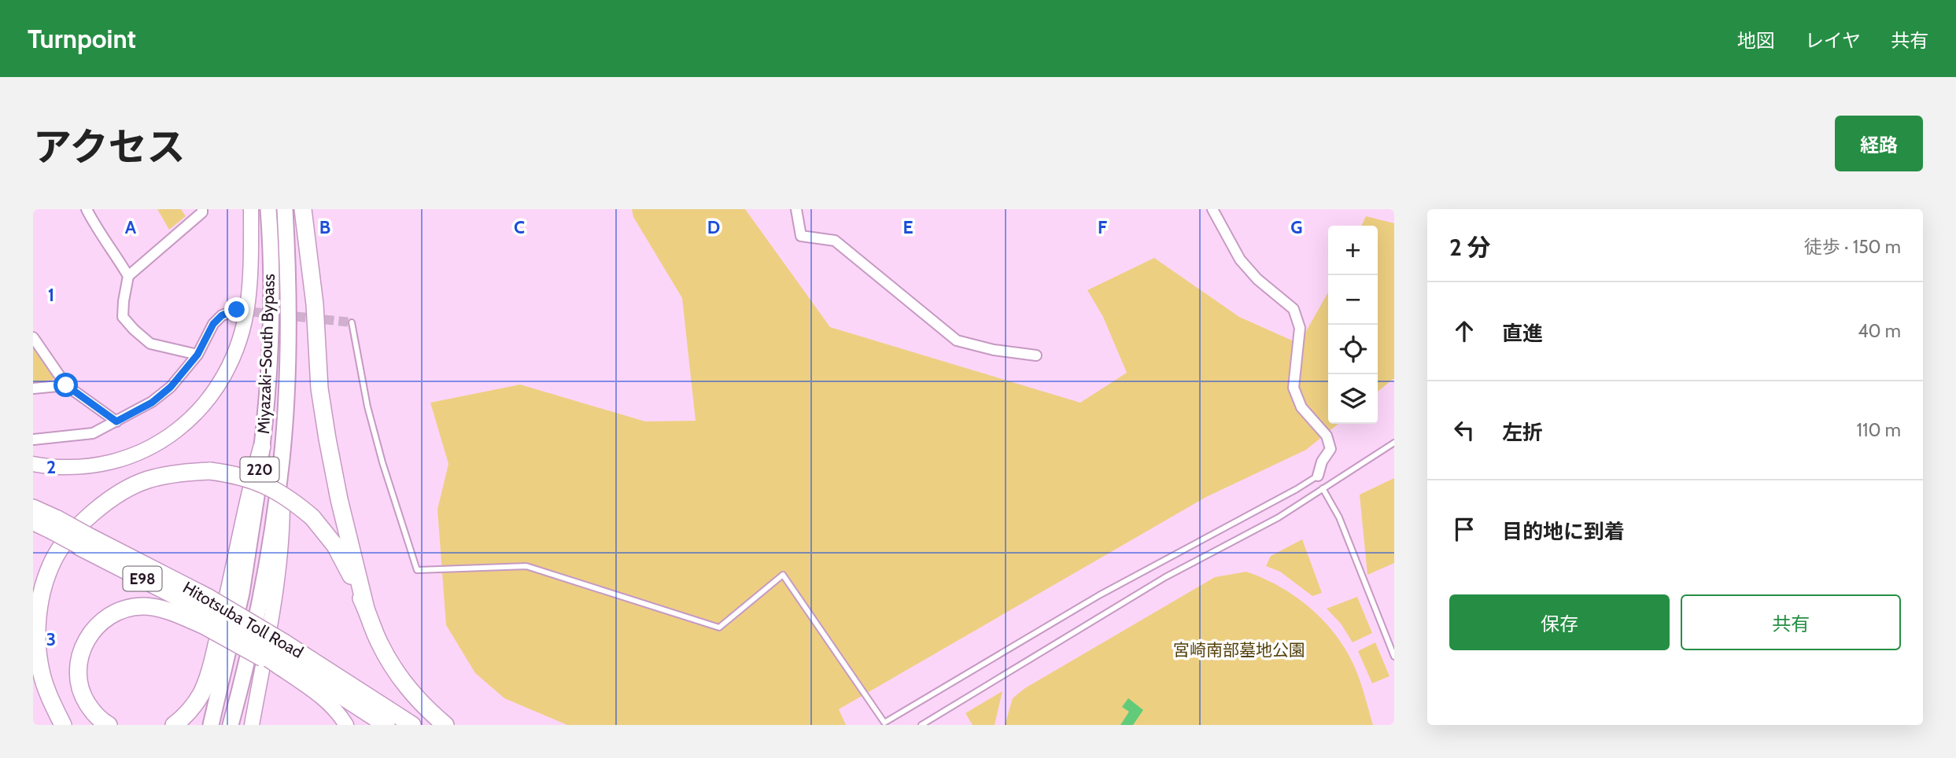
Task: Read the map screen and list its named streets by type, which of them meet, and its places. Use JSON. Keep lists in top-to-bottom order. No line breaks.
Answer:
{"streets":{"highway":["Miyazaki-South Bypass","220","E98","Hitotsuba Toll Road"]},"crossings":[["E98","Hitotsuba Toll Road"]],"parks":["宮崎南部墓地公園"],"page":{"header":"Turnpoint","nav":["地図","レイヤ","共有"],"title":"アクセス","buttons":["経路",["保存","共有"]],"heading":["2 分","徒歩 · 150 m"],"map_buttons":["+","−"],"list":[["直進","40 m"],["左折","110 m"],"目的地に到着"]},"grid":{"columns":["A","B","C","D","E","F","G"],"rows":["1","2","3"]}}
